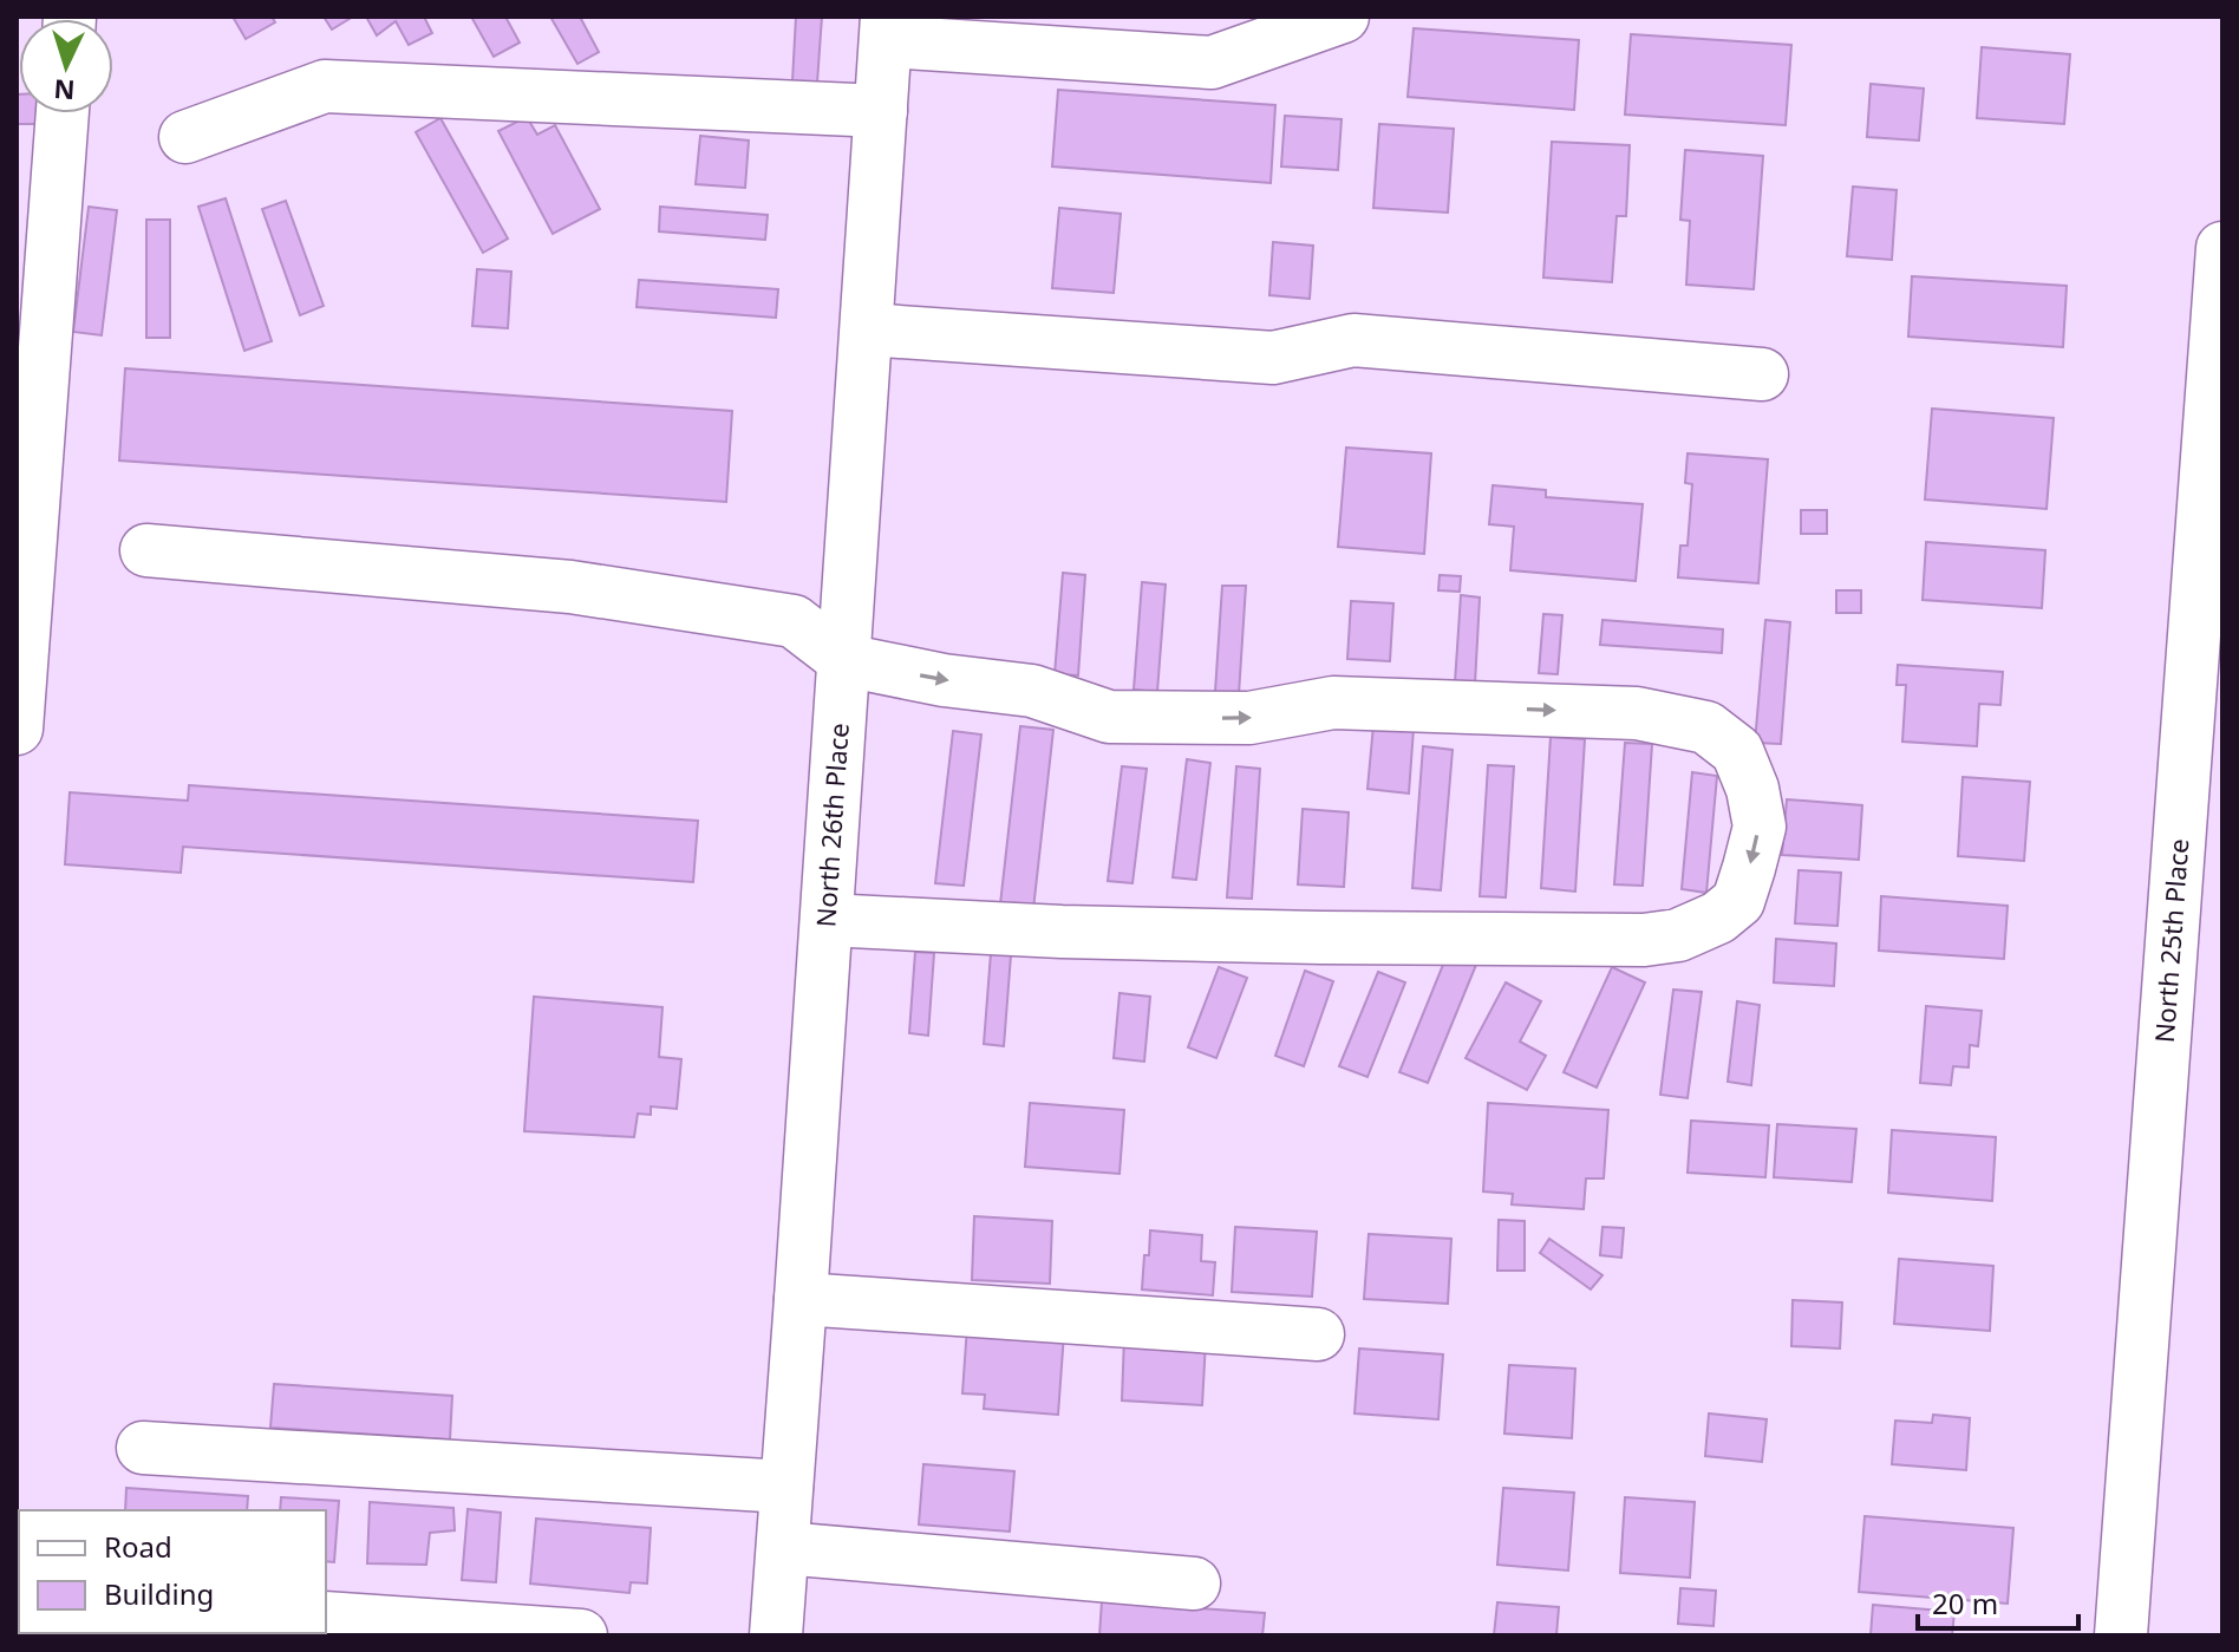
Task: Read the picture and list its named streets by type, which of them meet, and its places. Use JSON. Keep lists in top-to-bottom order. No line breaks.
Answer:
{"streets":{"street":["North 26th Place","North 25th Place"]},"legend":["Road","Building"],"scale_bar":"20 m","north":"bottom"}
